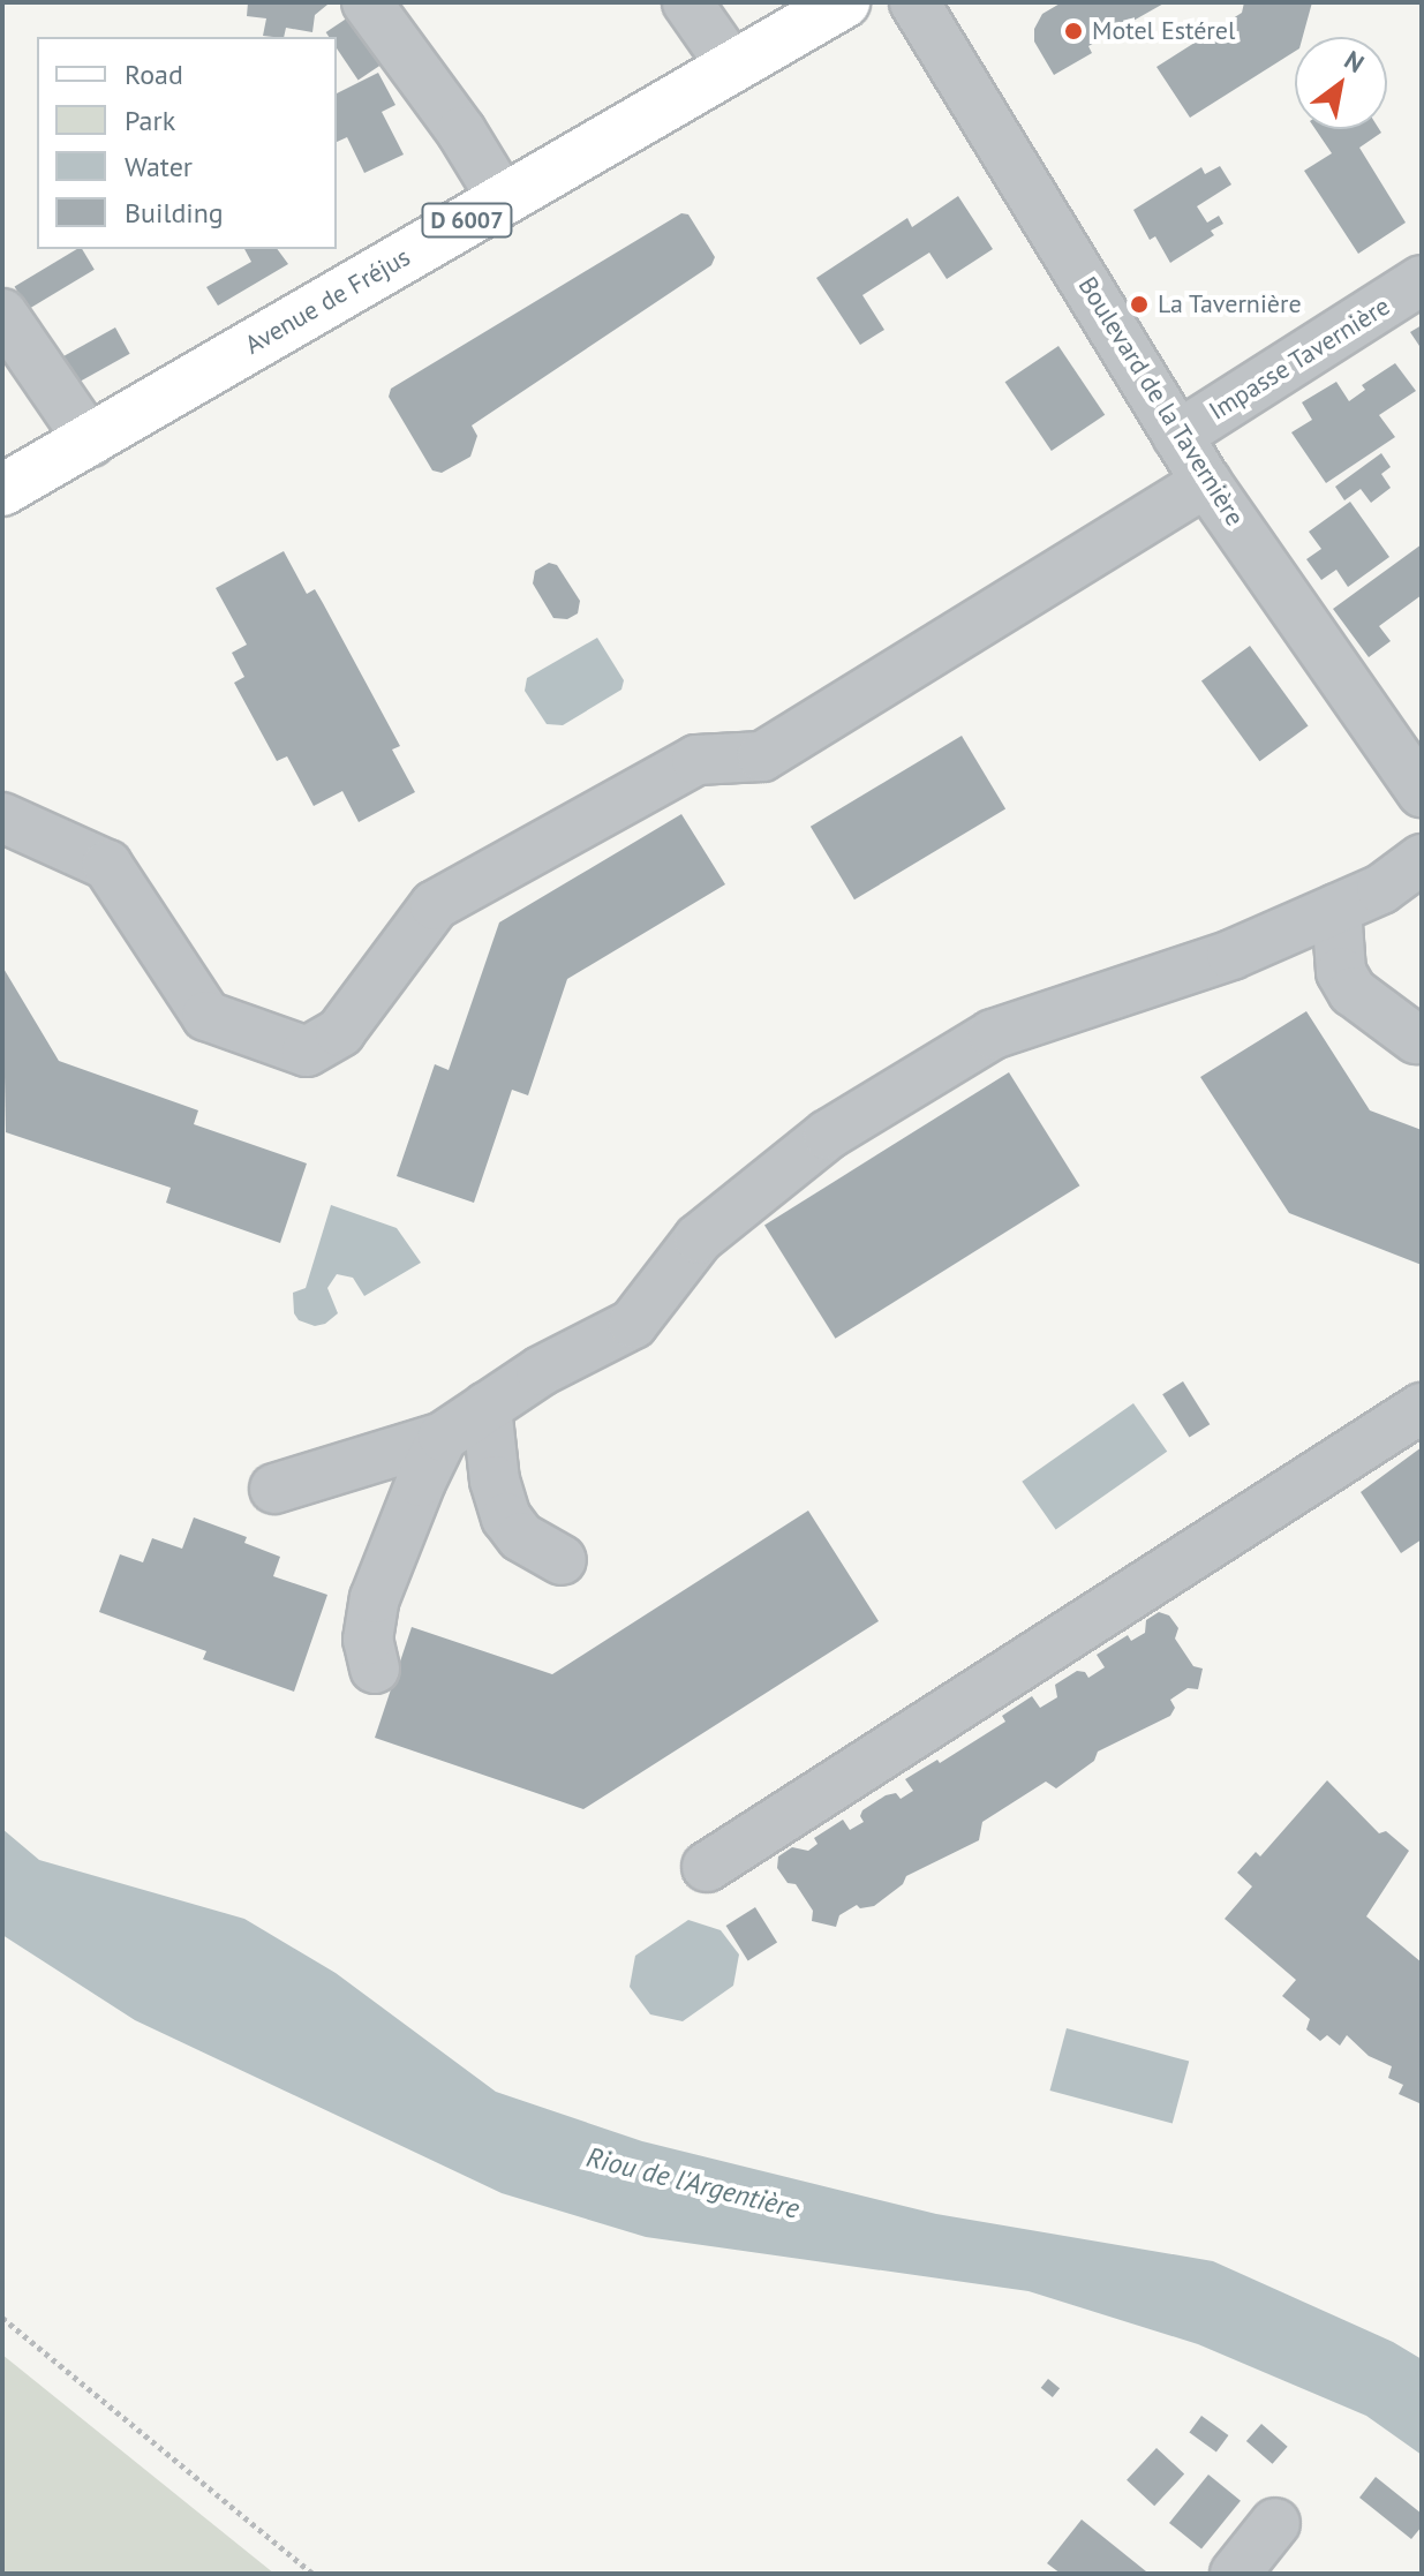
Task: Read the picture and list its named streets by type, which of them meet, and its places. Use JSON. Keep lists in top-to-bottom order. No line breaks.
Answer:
{"streets":{"main road":["D 6007","Avenue de Fréjus"],"street":["Impasse Tavernière","Boulevard de la Tavernière"]},"crossings":[["Impasse Tavernière","Boulevard de la Tavernière"]],"water":["Riou de l'Argentière"],"places":["Motel Estérel","La Tavernière"],"legend":["Road","Park","Water","Building"],"north":"top right"}
